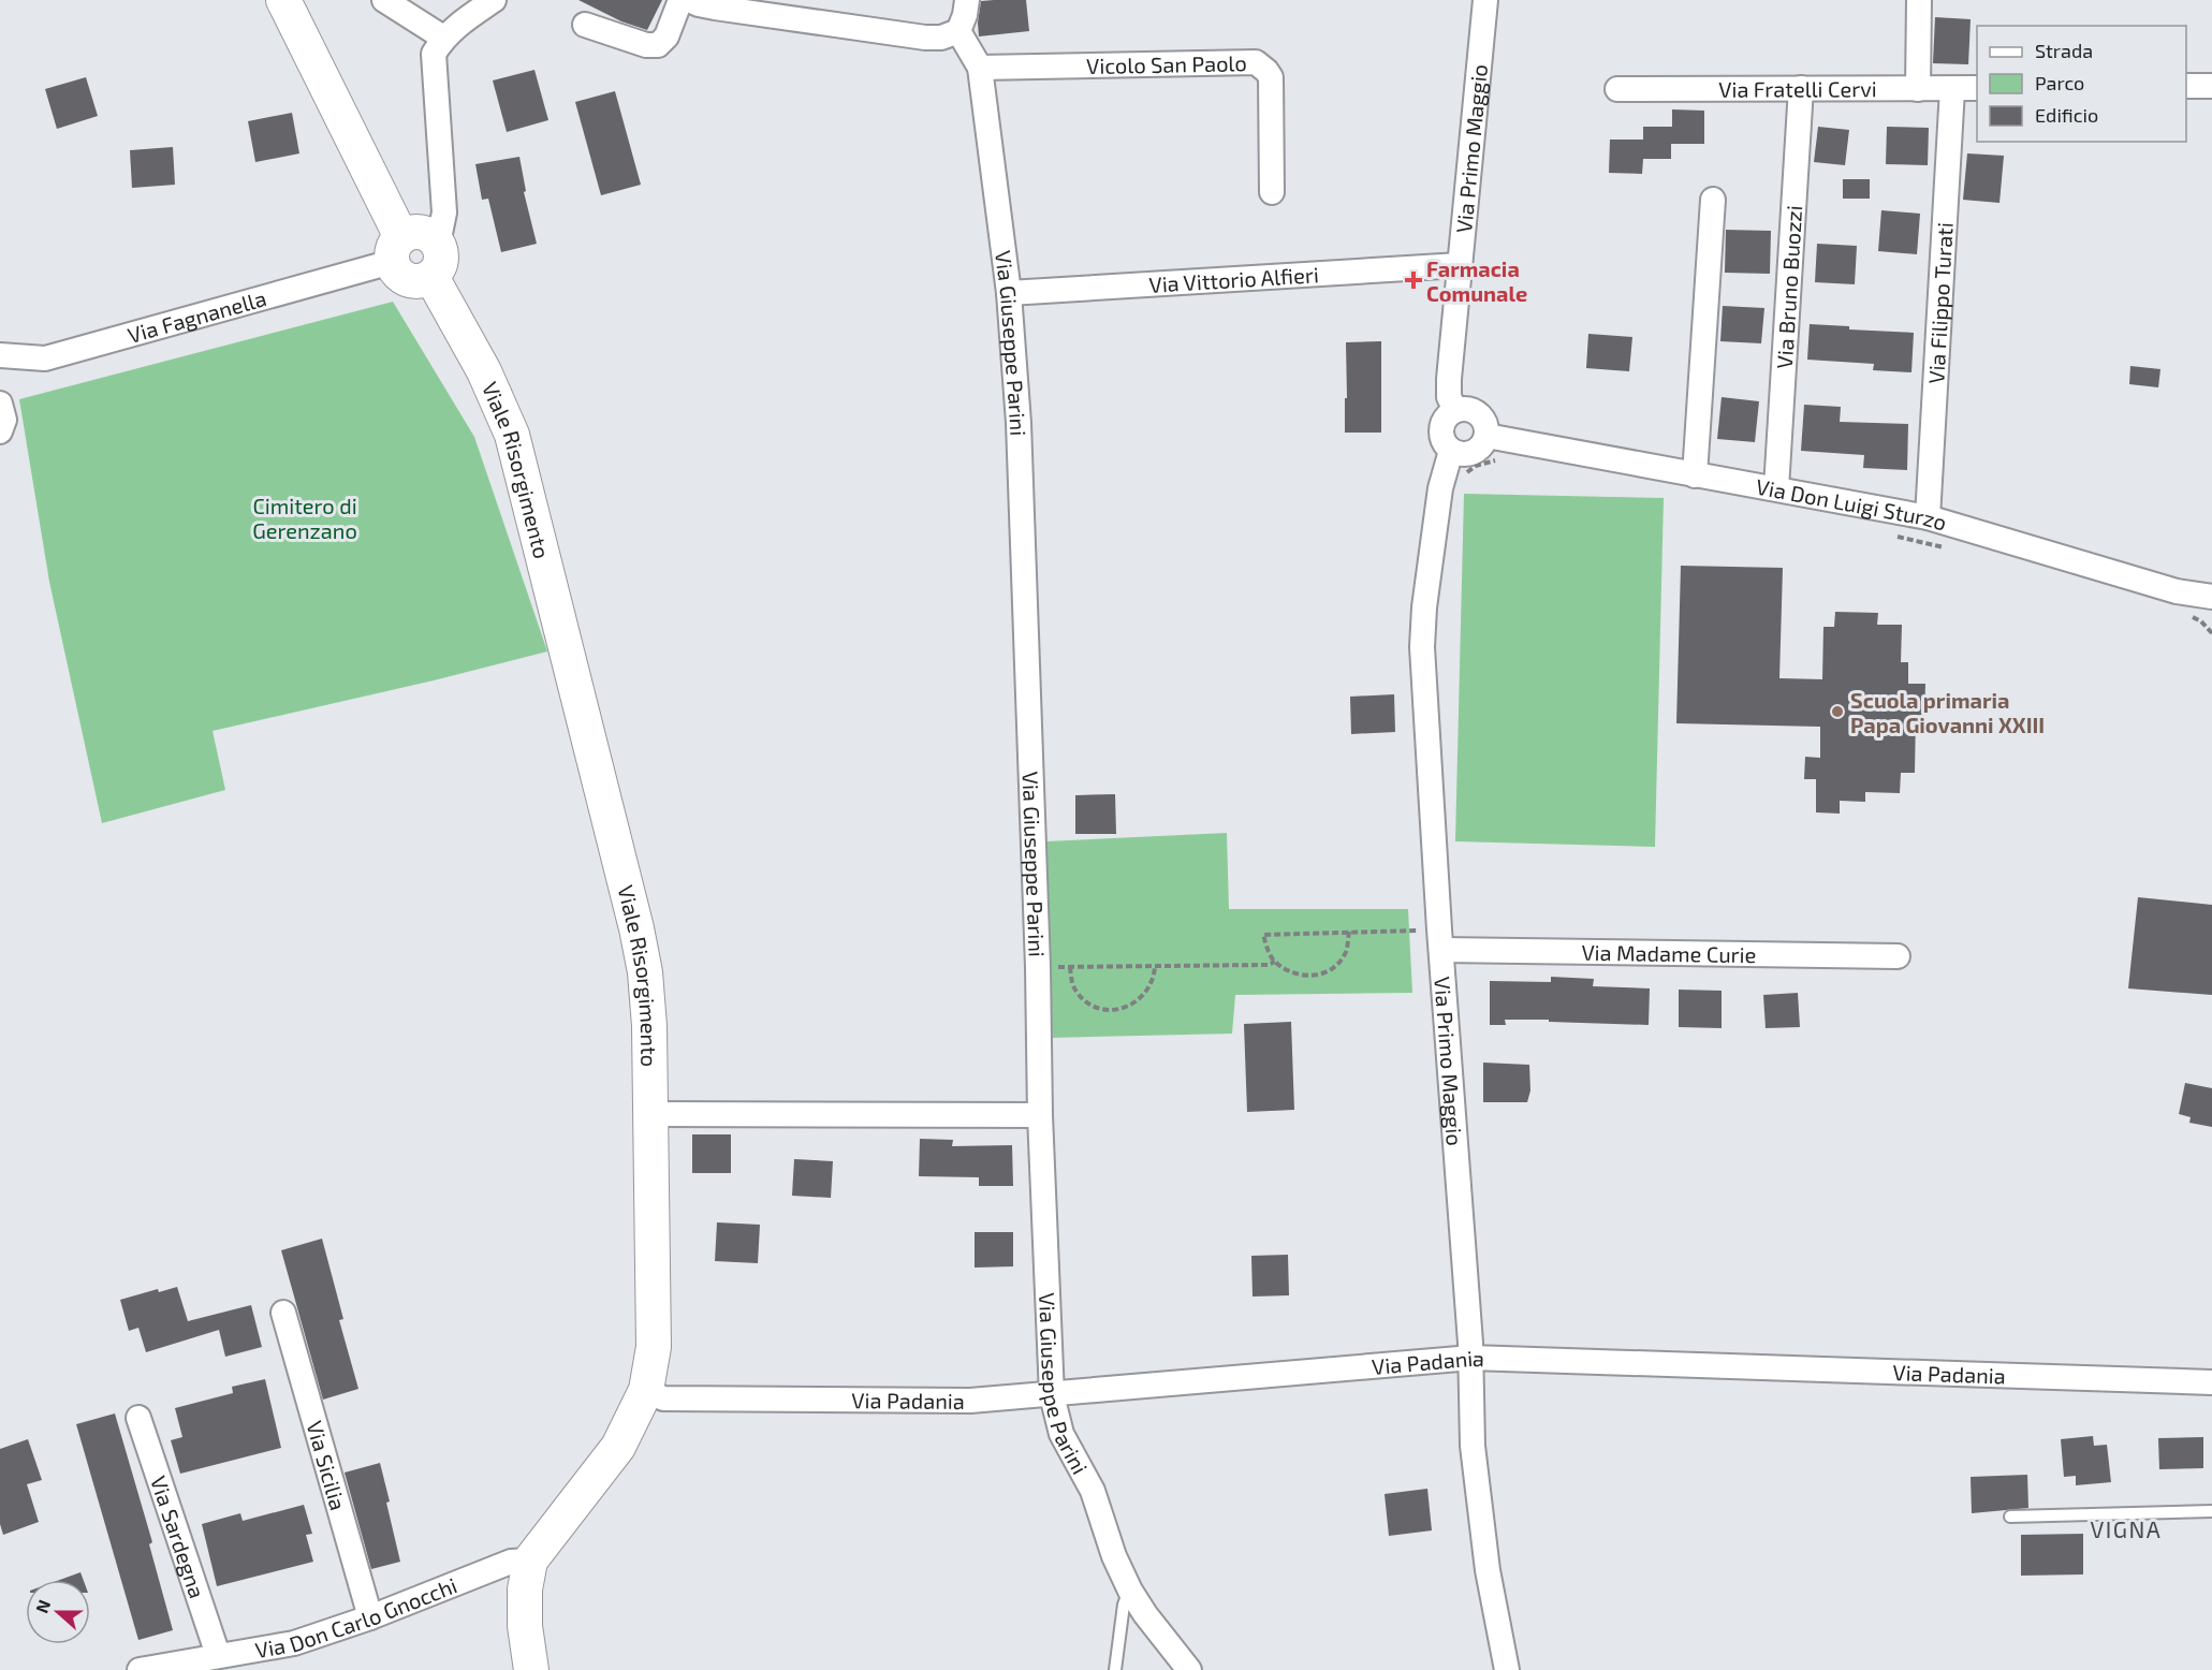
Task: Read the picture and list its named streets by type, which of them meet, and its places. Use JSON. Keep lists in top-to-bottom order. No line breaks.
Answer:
{"streets":{"street":["Vicolo San Paolo","Via Fratelli Cervi","Via Primo Maggio","Via Vittorio Alfieri","Via Bruno Buozzi","Via Filippo Turati","Via Fagnanella","Via Giuseppe Parini","Viale Risorgimento","Via Don Luigi Sturzo","Via Madame Curie","Via Padania","Via Sicilia","Via Sardegna","Via Don Carlo Gnocchi"]},"crossings":[["Vicolo San Paolo","Via Giuseppe Parini"],["Via Fratelli Cervi","Via Bruno Buozzi"],["Via Fratelli Cervi","Via Filippo Turati"],["Via Primo Maggio","Via Vittorio Alfieri"],["Via Primo Maggio","Via Don Luigi Sturzo"],["Via Primo Maggio","Via Madame Curie"],["Via Primo Maggio","Via Padania"],["Via Vittorio Alfieri","Via Giuseppe Parini"],["Via Bruno Buozzi","Via Don Luigi Sturzo"],["Via Filippo Turati","Via Don Luigi Sturzo"],["Via Fagnanella","Viale Risorgimento"],["Via Giuseppe Parini","Via Padania"],["Viale Risorgimento","Via Padania"],["Viale Risorgimento","Via Don Carlo Gnocchi"],["Via Sicilia","Via Don Carlo Gnocchi"],["Via Sardegna","Via Don Carlo Gnocchi"]],"districts":["VIGNA"],"parks":["Cimitero di Gerenzano"],"places":{"health":["Farmacia Comunale"],"other":["Scuola primaria Papa Giovanni XXIII"]},"legend":["Strada","Parco","Edificio"],"north":"left"}
